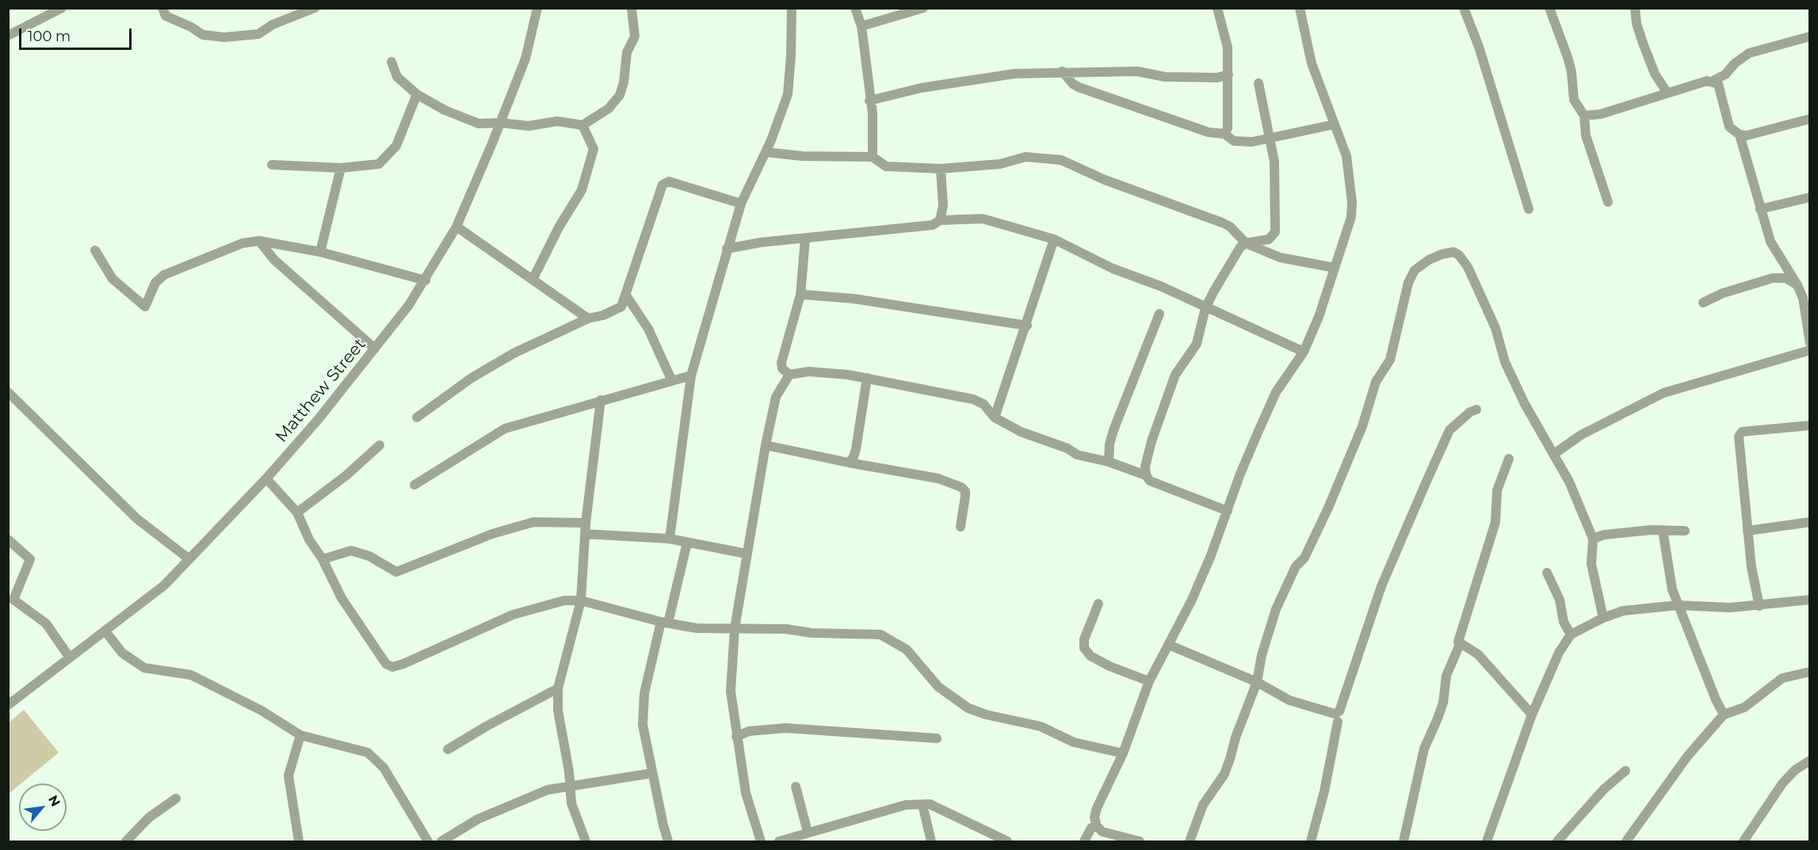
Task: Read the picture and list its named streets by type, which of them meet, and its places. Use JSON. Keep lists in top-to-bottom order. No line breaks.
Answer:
{"streets":{"street":["Matthew Street"]},"scale_bar":"100 m","north":"top right"}
